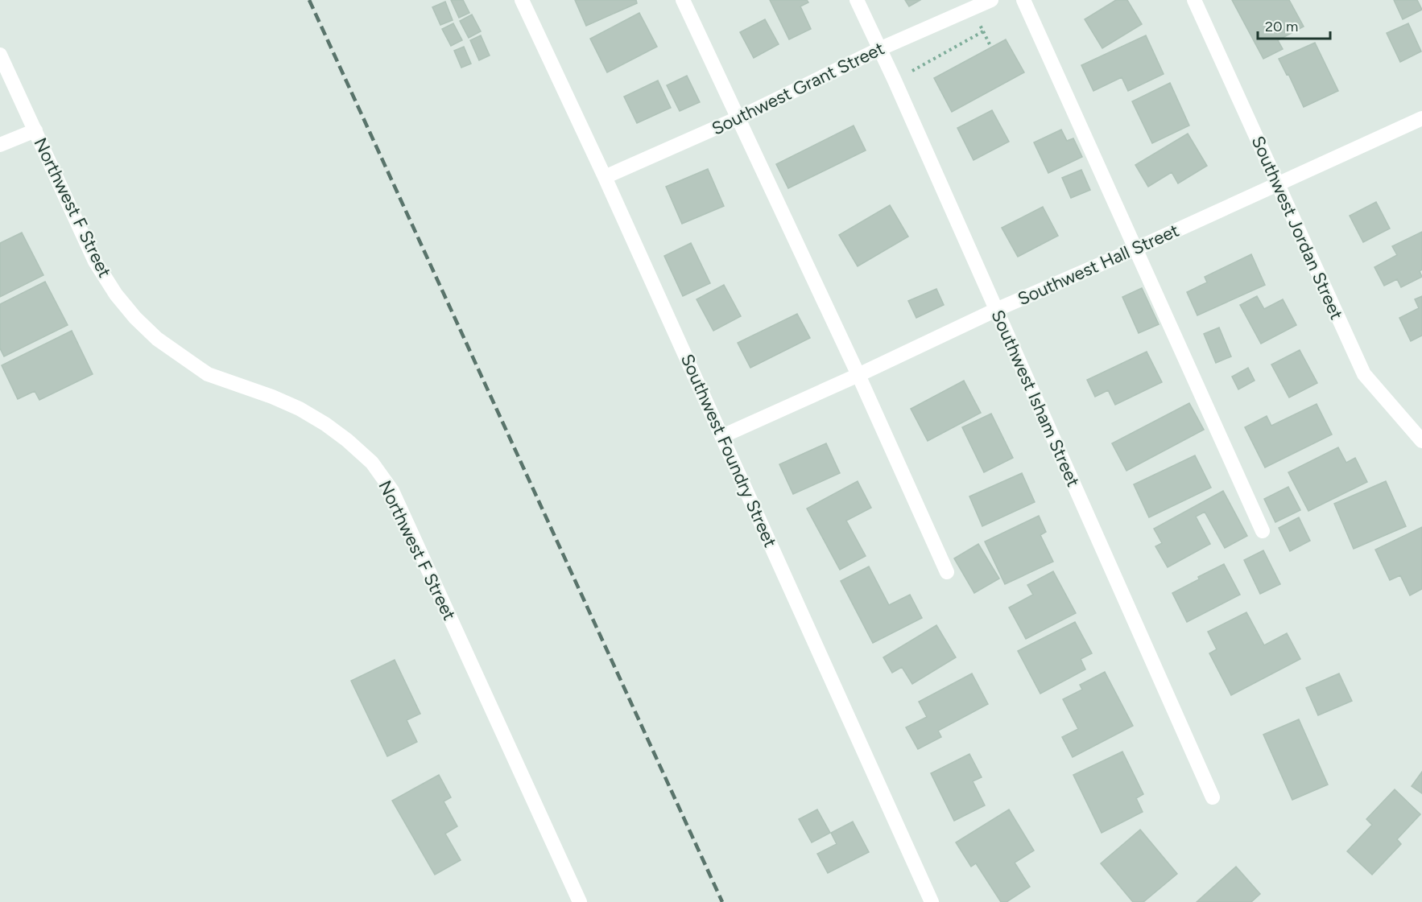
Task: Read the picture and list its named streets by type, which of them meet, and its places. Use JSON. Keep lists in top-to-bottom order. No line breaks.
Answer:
{"streets":{"street":["Southwest Grant Street","Northwest F Street","Southwest Jordan Street","Southwest Hall Street","Southwest Isham Street","Southwest Foundry Street"]},"crossings":[["Southwest Grant Street","Southwest Isham Street"],["Southwest Grant Street","Southwest Foundry Street"],["Southwest Jordan Street","Southwest Hall Street"],["Southwest Hall Street","Southwest Isham Street"],["Southwest Hall Street","Southwest Foundry Street"]],"scale_bar":"20 m"}
